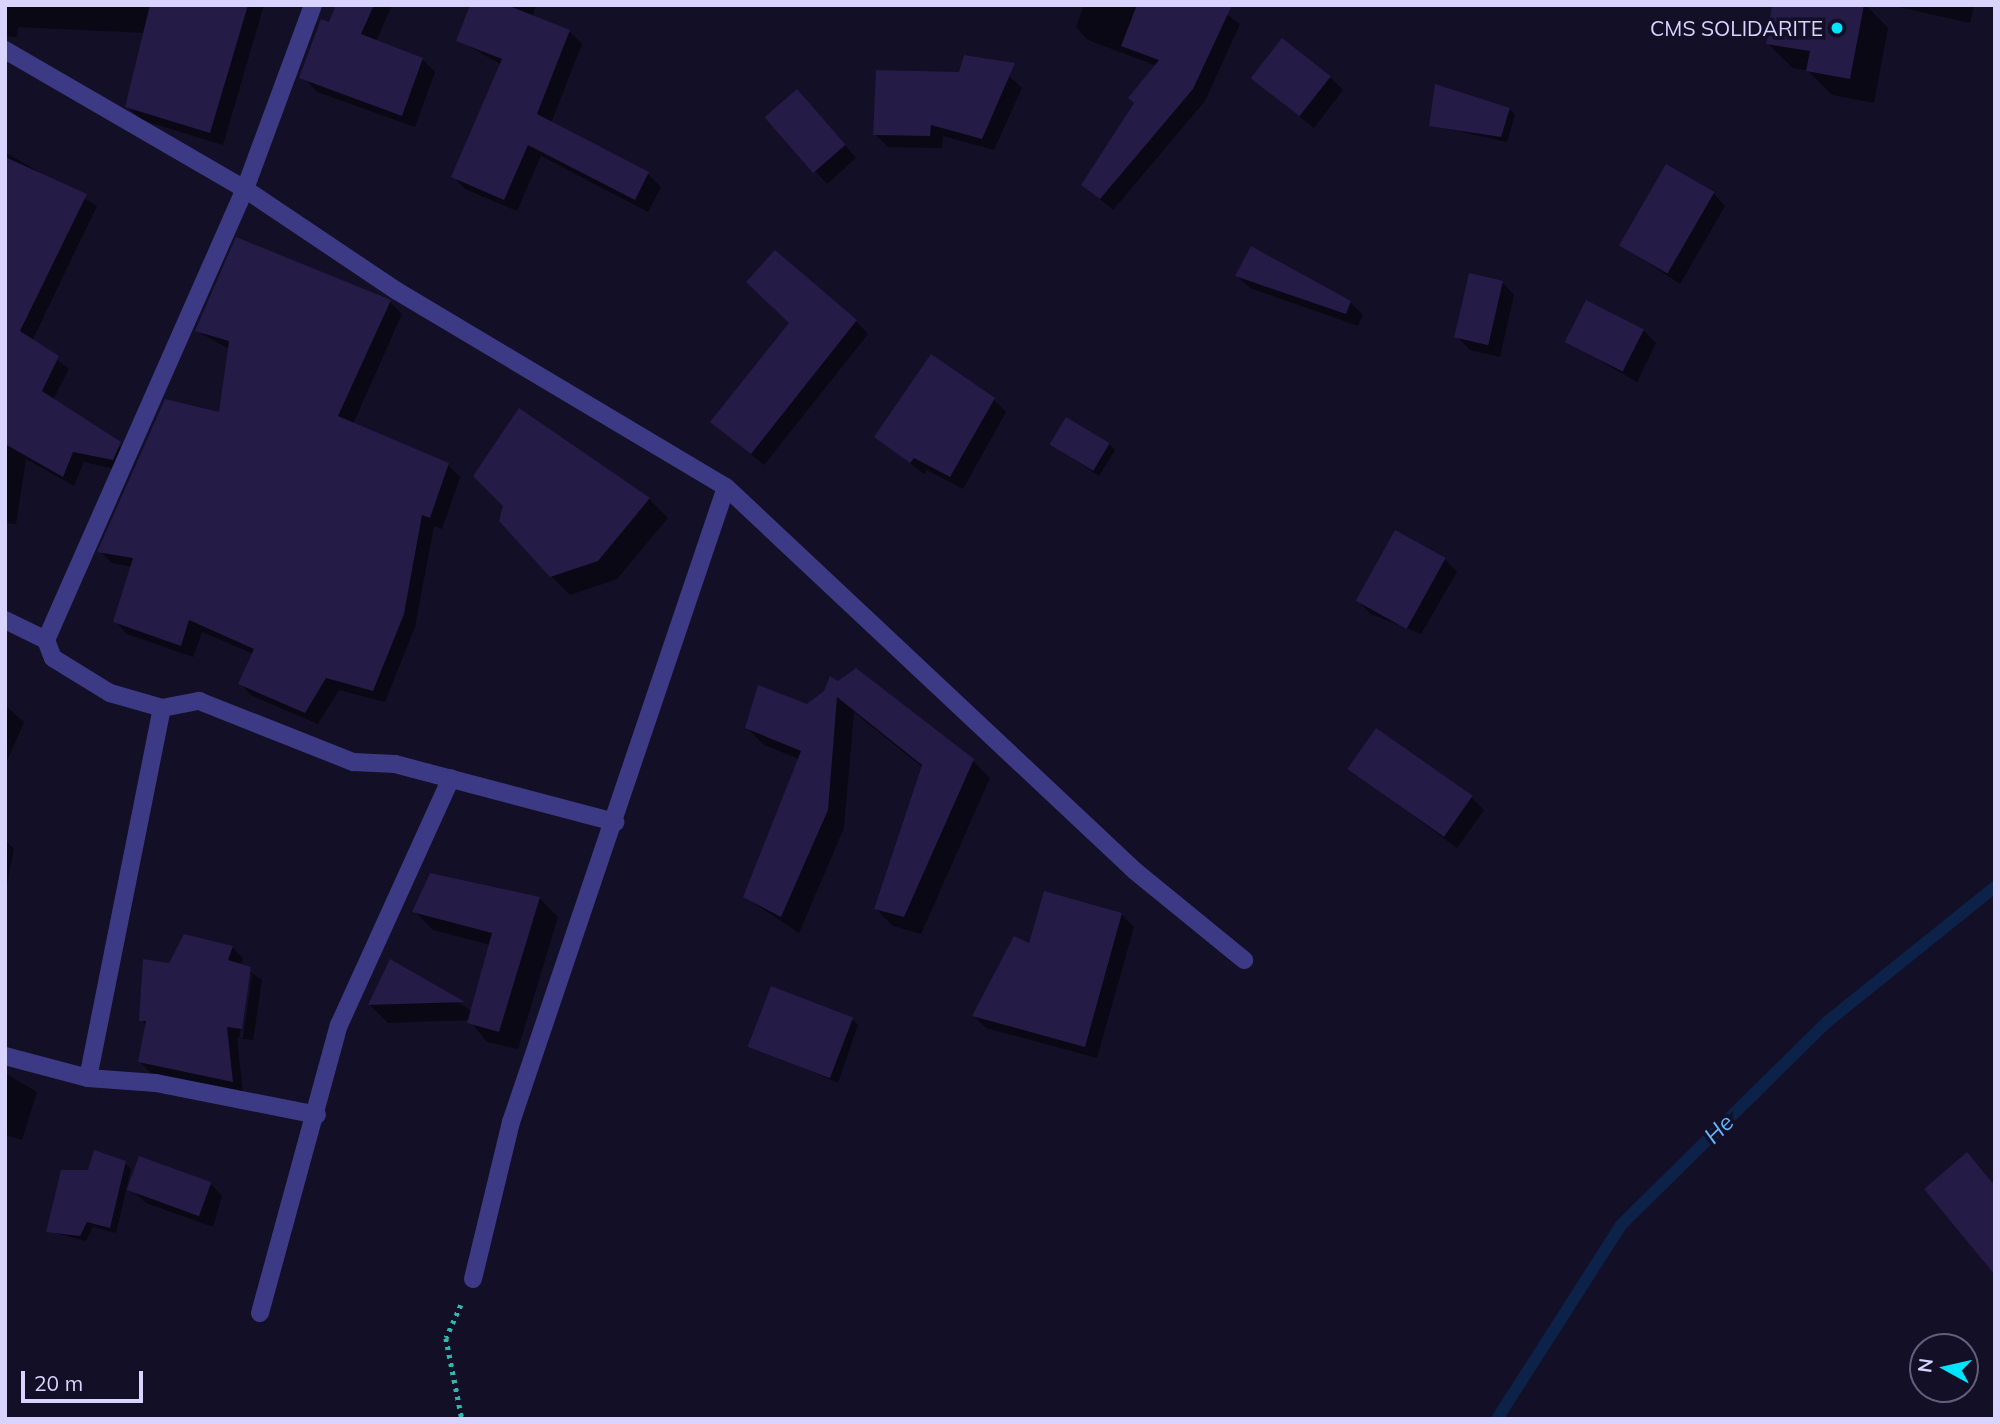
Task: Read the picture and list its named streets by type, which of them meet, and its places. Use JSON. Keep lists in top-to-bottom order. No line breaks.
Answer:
{"water":["He"],"places":["CMS SOLIDARITE"],"scale_bar":"20 m","north":"left"}
